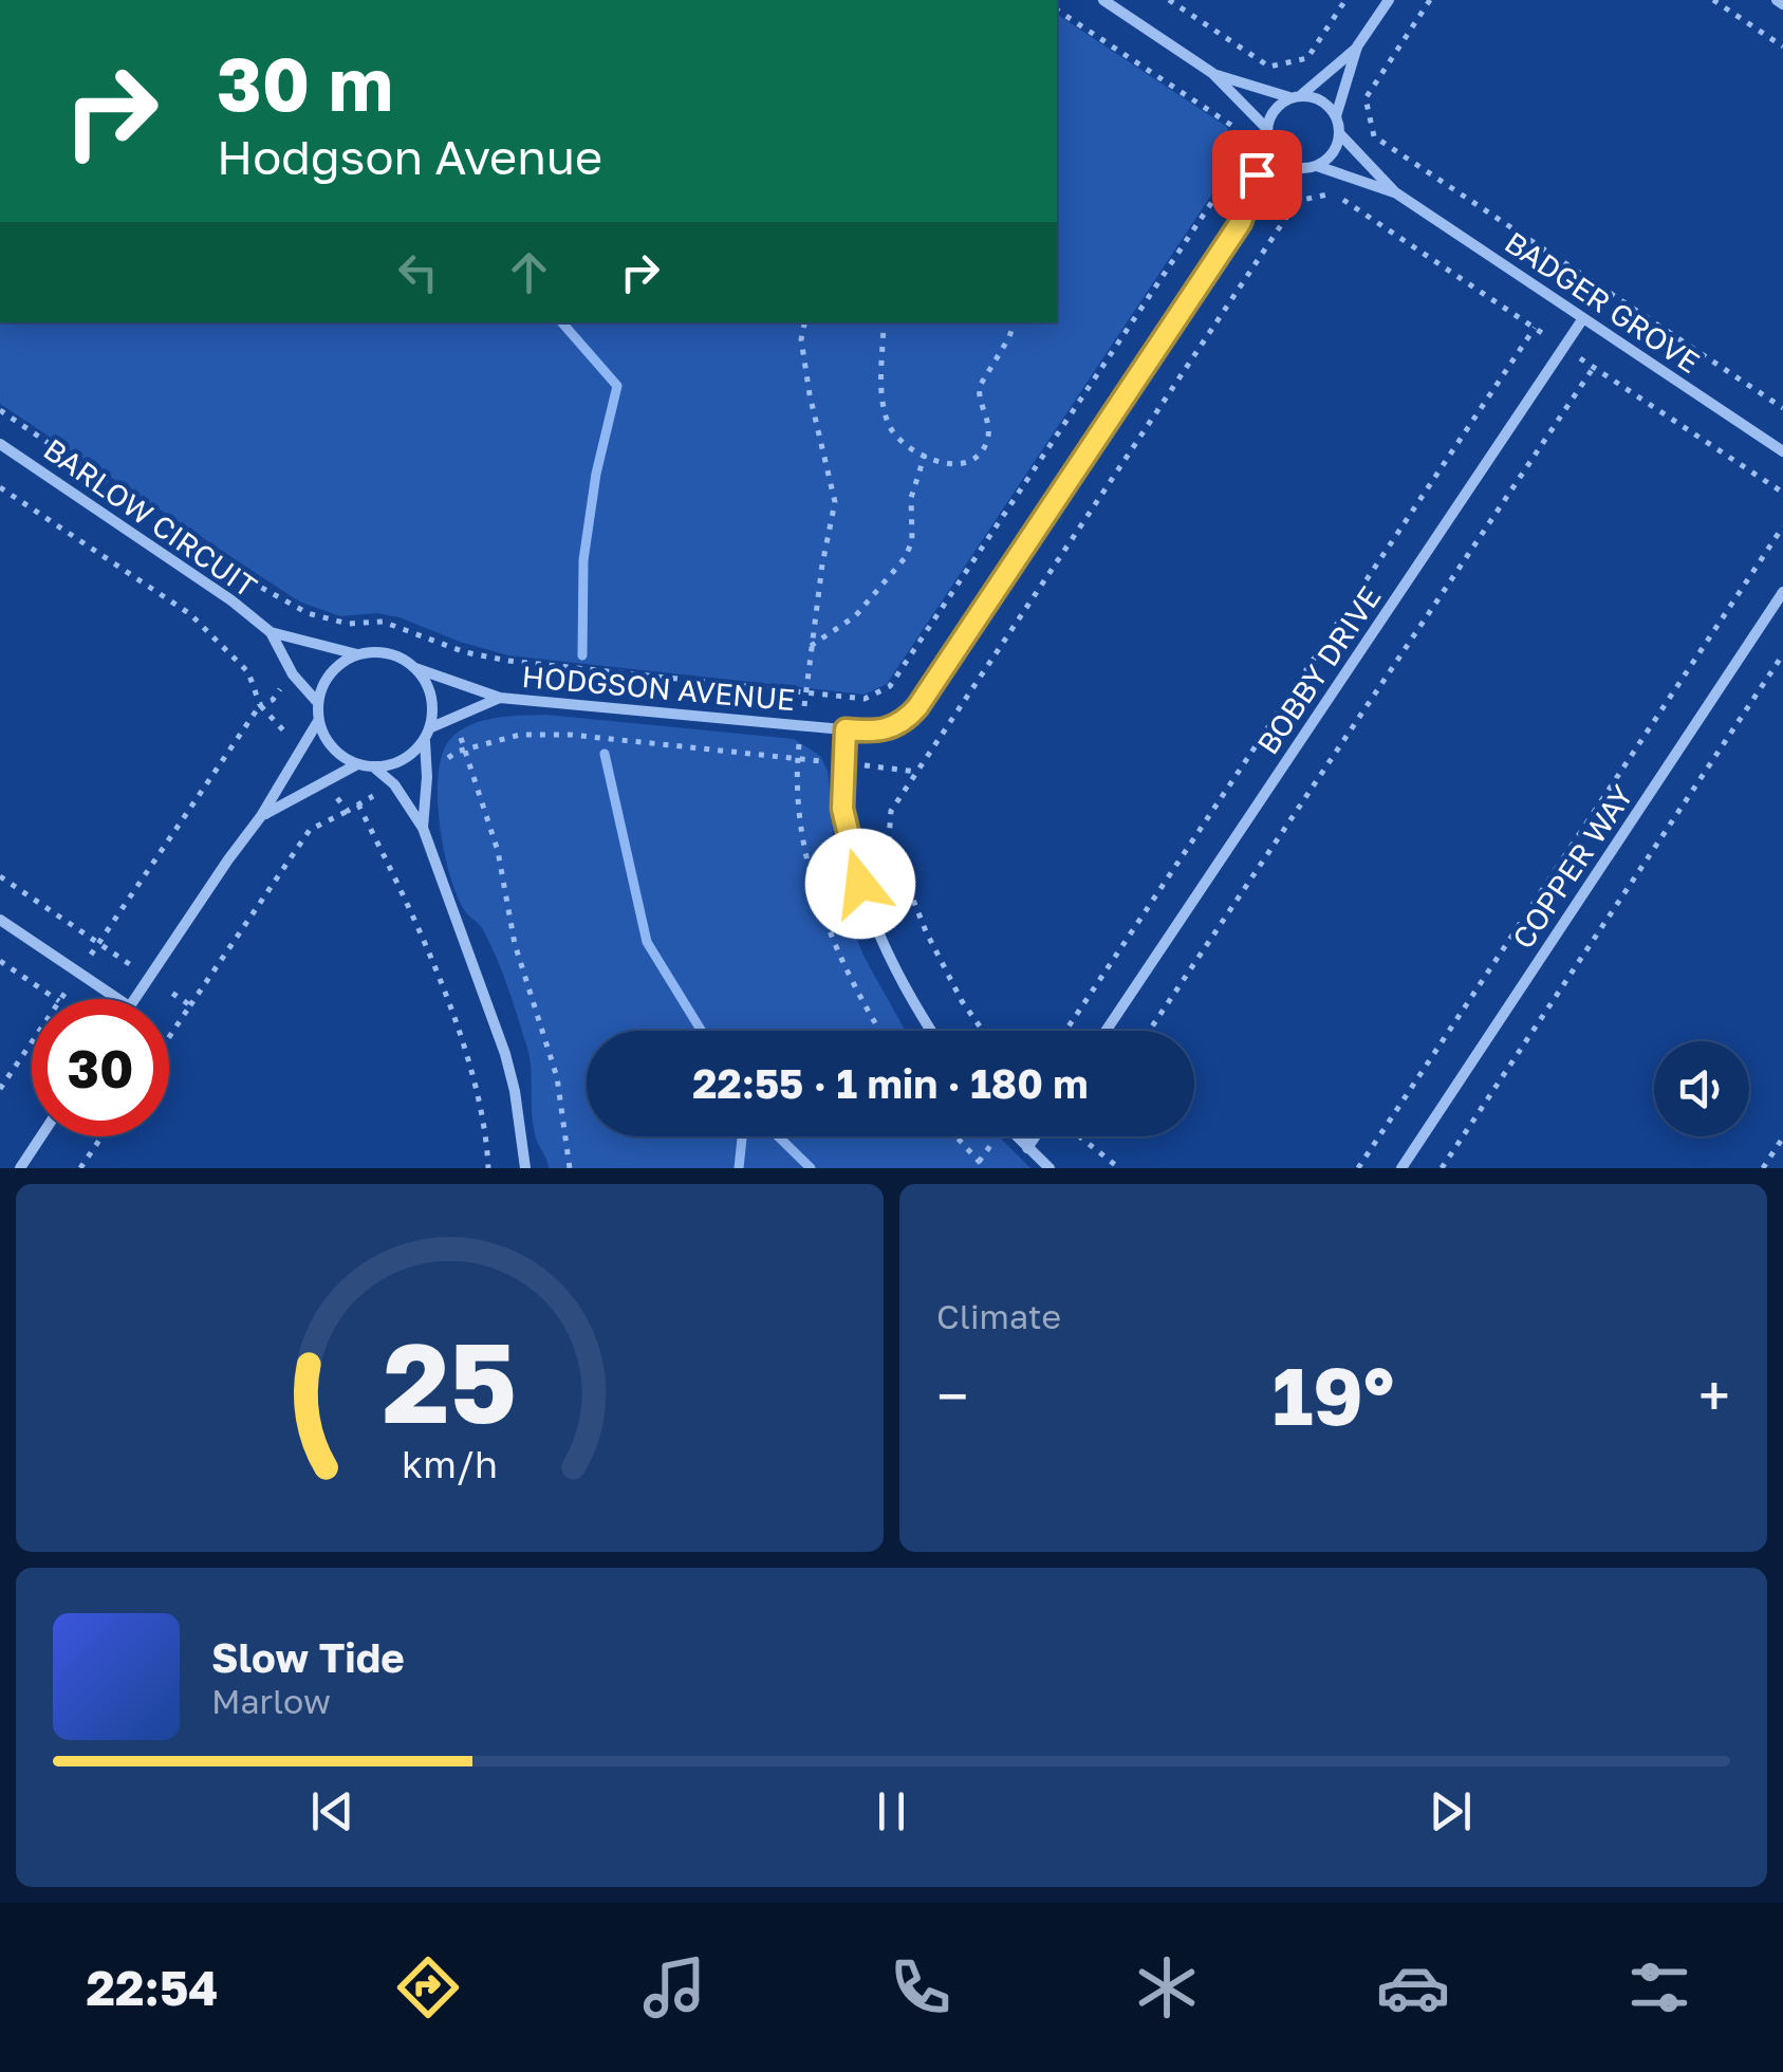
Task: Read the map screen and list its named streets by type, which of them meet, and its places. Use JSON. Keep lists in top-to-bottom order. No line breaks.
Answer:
{"streets":{"street":["BADGER GROVE","BARLOW CIRCUIT","BOBBY DRIVE","HODGSON AVENUE","COPPER WAY"]},"crossings":[["BADGER GROVE","BOBBY DRIVE"],["BADGER GROVE","HODGSON AVENUE"],["BARLOW CIRCUIT","HODGSON AVENUE"]],"page":{"turn":["30 m","Hodgson Avenue"],"limit":"30","trip":"22:55 · 1 min · 180 m","tile":"Climate","heat":["−","19°","+"],"song":["Slow Tide","Marlow"],"tabs":"22:54","gauge":["25","km/h"]}}
